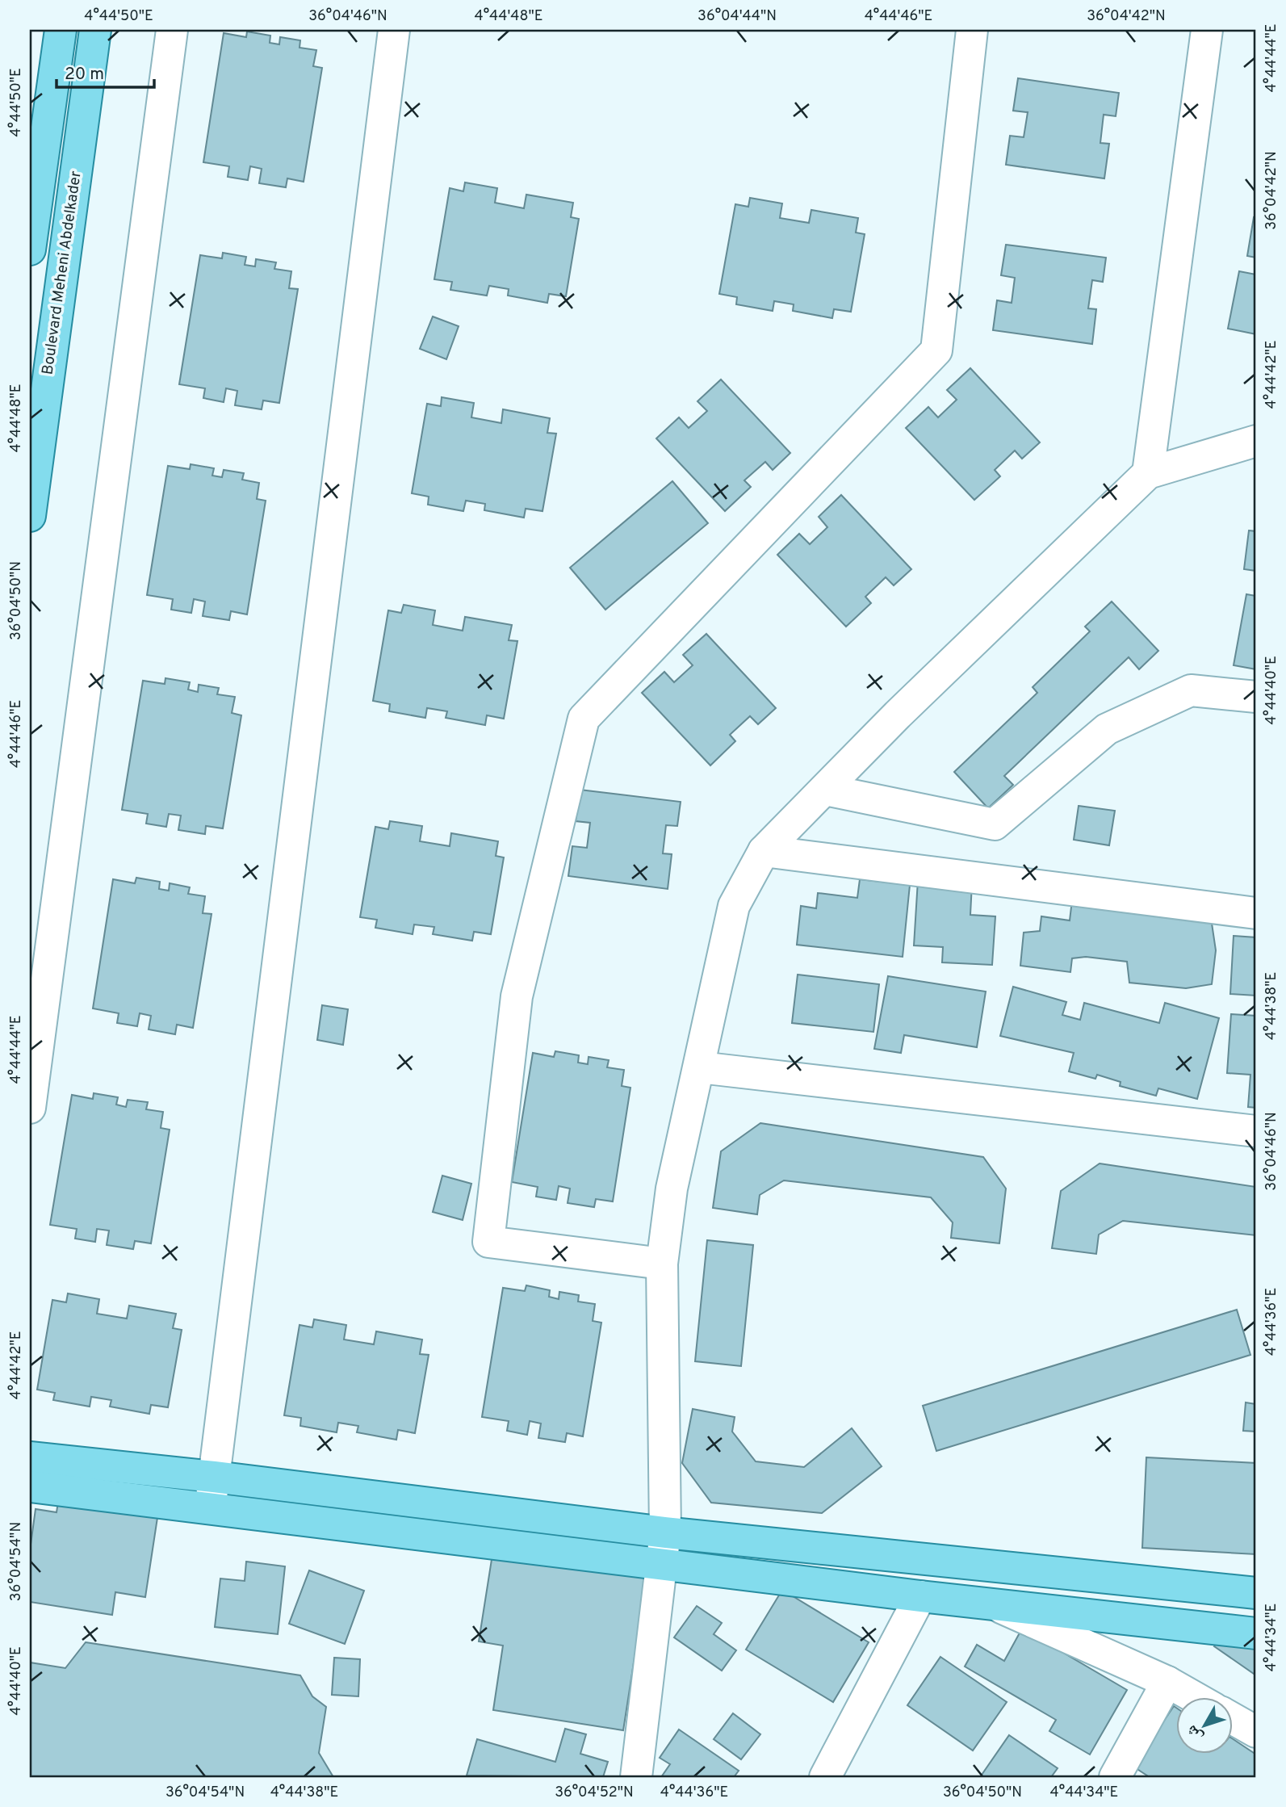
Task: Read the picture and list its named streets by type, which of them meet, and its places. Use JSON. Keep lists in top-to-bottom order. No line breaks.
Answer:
{"streets":{"main road":["Boulevard Meheni Abdelkader"]},"scale_bar":"20 m","north":"bottom left","coordinates":["4°44'50\"E","36°04'46\"N","4°44'48\"E","36°04'44\"N","4°44'46\"E","36°04'42\"N","4°44'44\"E","4°44'42\"E","36°04'50\"N","4°44'40\"E","4°44'38\"E","4°44'36\"E","36°04'54\"N","4°44'34\"E","36°04'52\"N"]}
